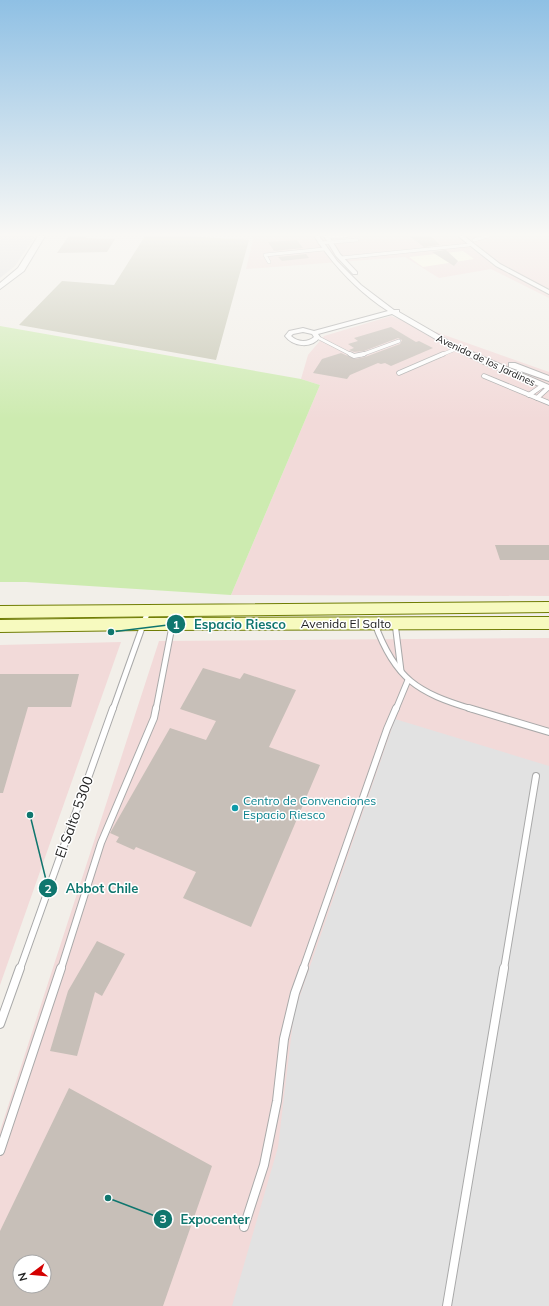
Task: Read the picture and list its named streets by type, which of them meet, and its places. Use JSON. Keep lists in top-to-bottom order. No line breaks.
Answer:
{"streets":{"main road":["Avenida El Salto"],"street":["Avenida de los Jardines"],"lane":["El Salto 5300"]},"crossings":[["Avenida El Salto","El Salto 5300"]],"places":["Espacio Riesco","Centro de Convenciones Espacio Riesco","Abbot Chile","Expocenter"],"north":"left"}
